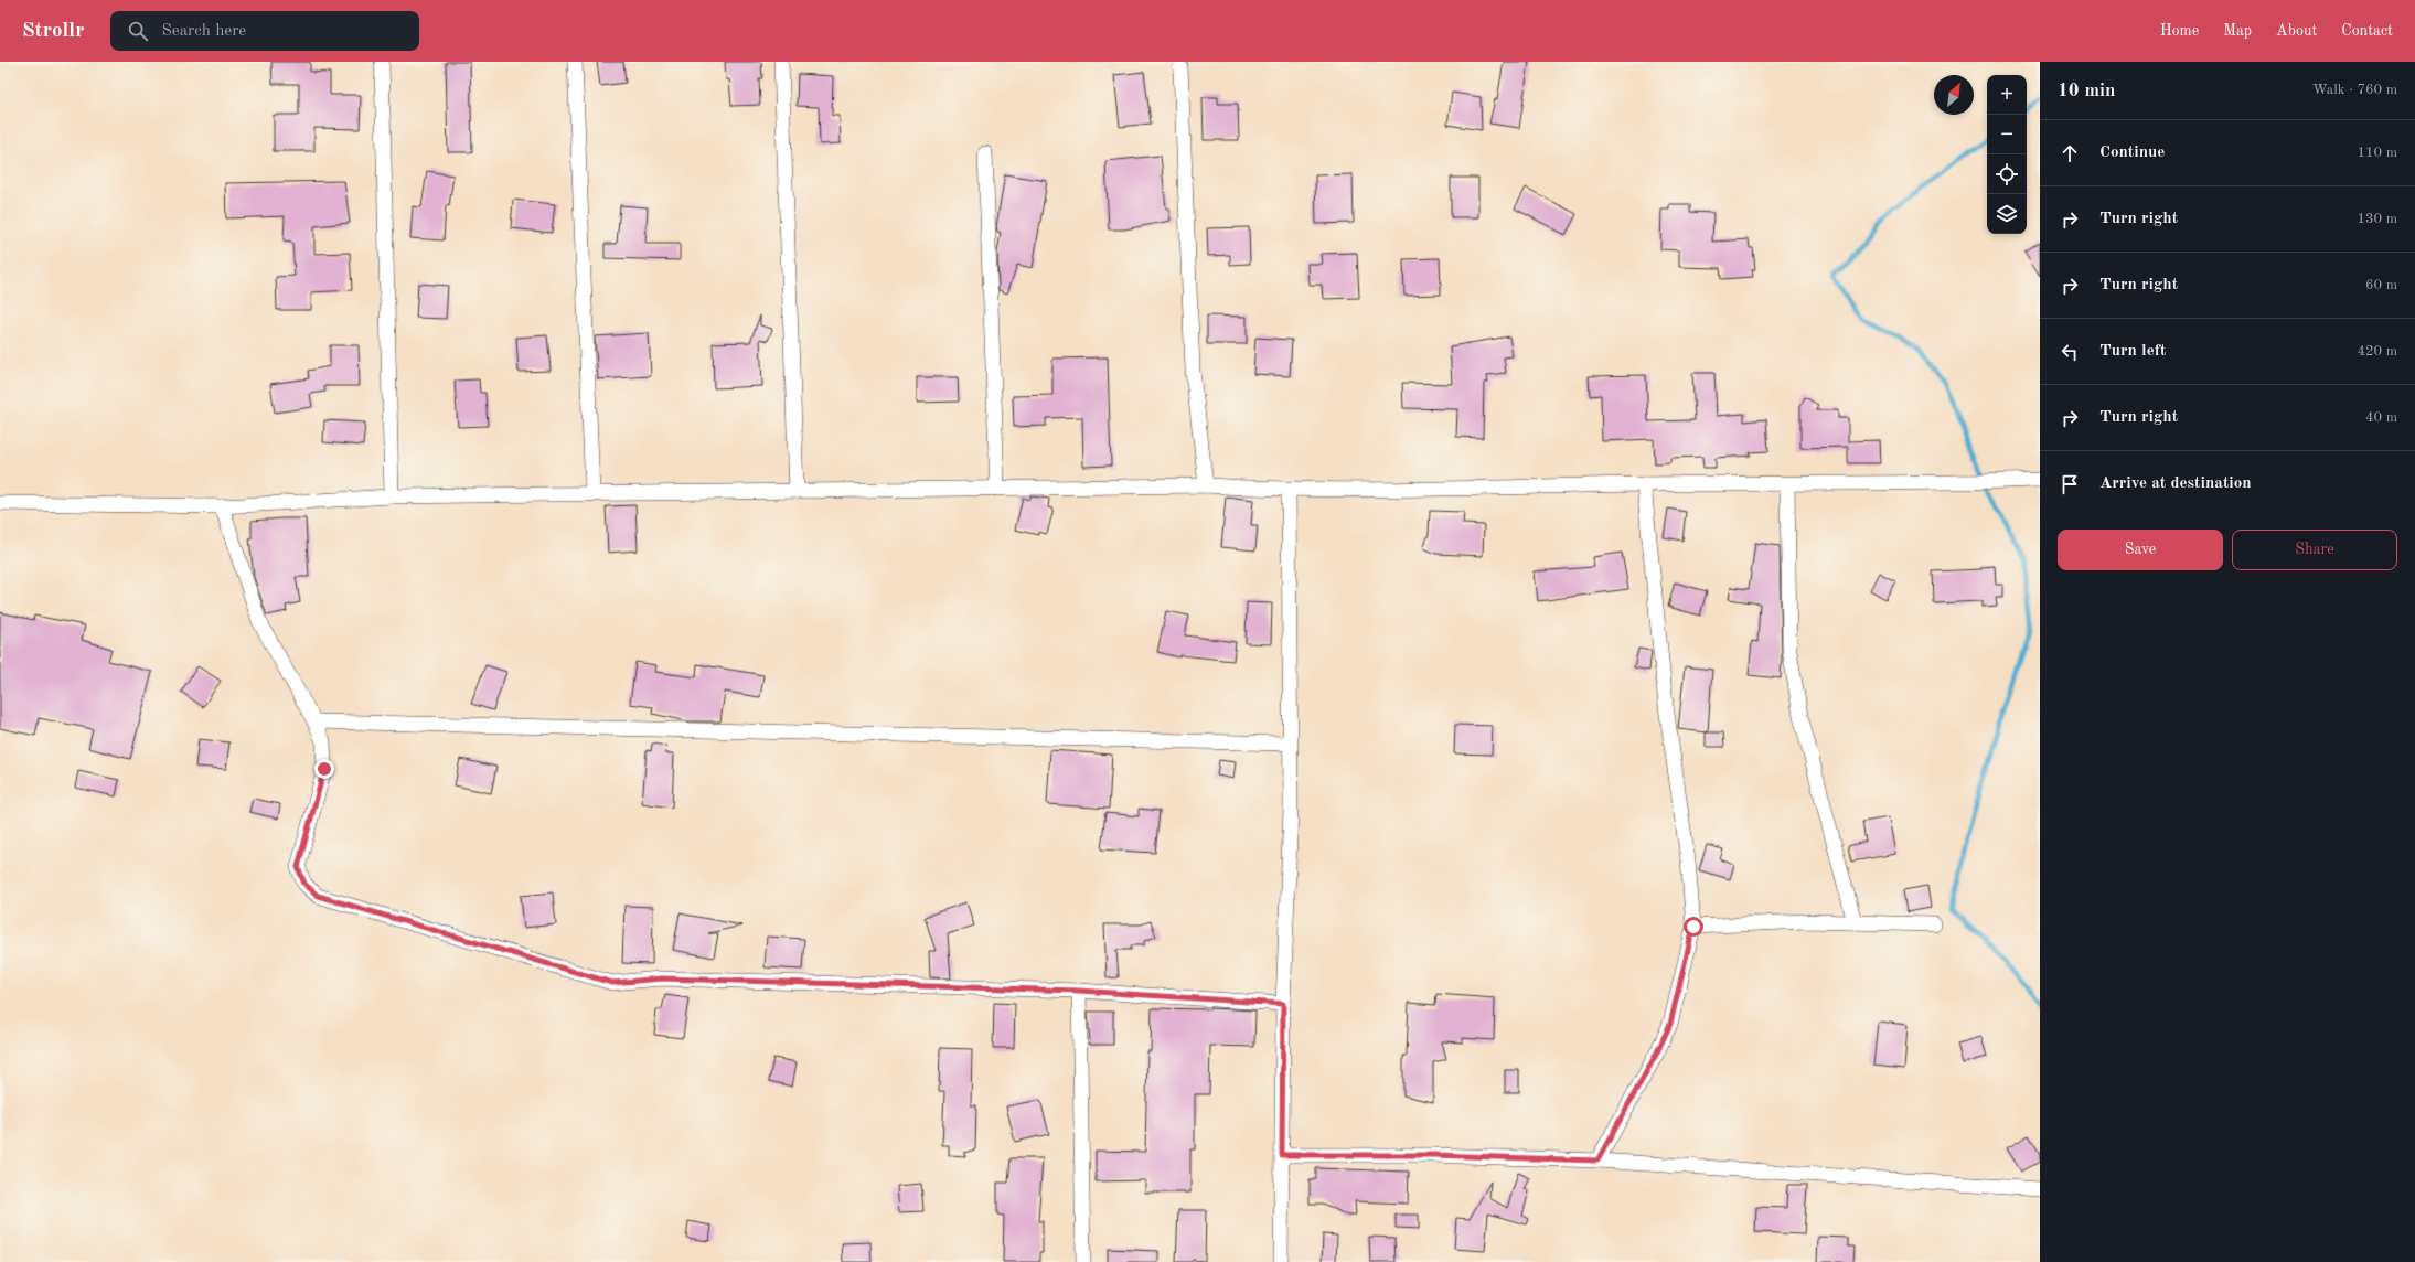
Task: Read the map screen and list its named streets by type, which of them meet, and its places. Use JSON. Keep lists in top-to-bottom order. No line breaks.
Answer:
{"north":"top right","page":{"header":"Strollr","search":"Search here","nav":["Home","Map","About","Contact"],"heading":["10 min","Walk · 760 m"],"map_buttons":["+","−"],"list":[["Continue","110 m"],["Turn right","130 m"],["Turn right","60 m"],["Turn left","420 m"],["Turn right","40 m"],"Arrive at destination"],"buttons":["Save","Share"]}}
